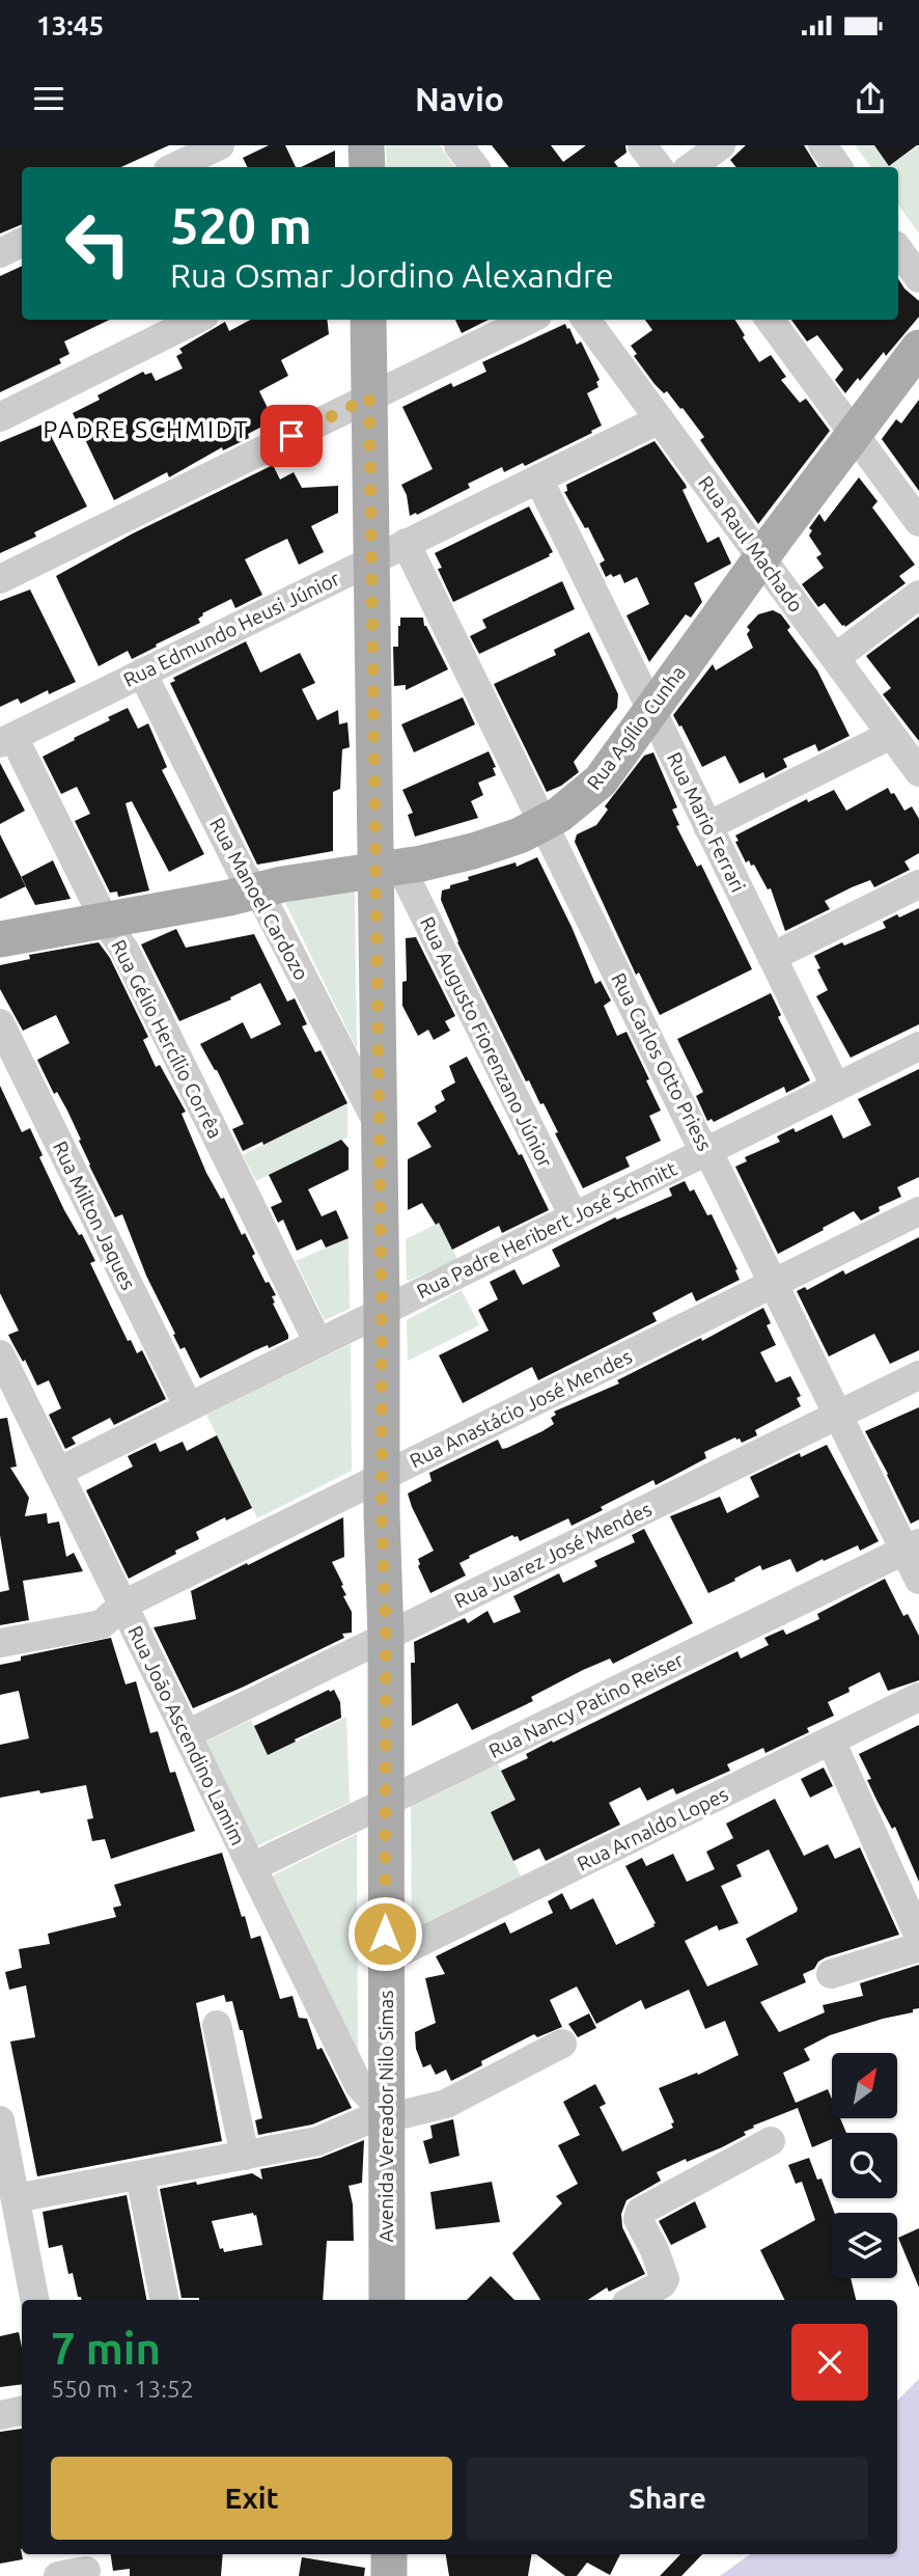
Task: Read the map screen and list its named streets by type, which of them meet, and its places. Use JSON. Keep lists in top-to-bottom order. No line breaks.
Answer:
{"streets":{"main road":["Rua Agílio Cunha","Avenida Vereador Nilo Simas"],"street":["Rua Raul Machado","Rua Edmundo Heusi Júnior","Rua Mario Ferrari","Rua Manoel Cardozo","Rua Gélio Hercílio Corrêa","Rua Augusto Fiorenzano Júnior","Rua Carlos Otto Priess","Rua Milton Jaques","Rua Padre Heribert José Schmitt","Rua Anastácio José Mendes","Rua Juarez José Mendes","Rua Nancy Patino Reiser","Rua João Ascendino Lamim","Rua Arnaldo Lopes"]},"crossings":[["Rua Raul Machado","Rua Edmundo Heusi Júnior"],["Rua Raul Machado","Rua Agílio Cunha"],["Rua Edmundo Heusi Júnior","Rua Mario Ferrari"],["Rua Edmundo Heusi Júnior","Rua Manoel Cardozo"],["Rua Edmundo Heusi Júnior","Rua Gélio Hercílio Corrêa"],["Rua Edmundo Heusi Júnior","Rua Carlos Otto Priess"],["Rua Edmundo Heusi Júnior","Avenida Vereador Nilo Simas"],["Rua Agílio Cunha","Rua Mario Ferrari"],["Rua Agílio Cunha","Rua Manoel Cardozo"],["Rua Agílio Cunha","Rua Gélio Hercílio Corrêa"],["Rua Agílio Cunha","Rua Augusto Fiorenzano Júnior"],["Rua Agílio Cunha","Rua Carlos Otto Priess"],["Rua Agílio Cunha","Avenida Vereador Nilo Simas"],["Rua Mario Ferrari","Rua Padre Heribert José Schmitt"],["Rua Manoel Cardozo","Avenida Vereador Nilo Simas"],["Rua Gélio Hercílio Corrêa","Rua Padre Heribert José Schmitt"],["Rua Augusto Fiorenzano Júnior","Rua Padre Heribert José Schmitt"],["Rua Augusto Fiorenzano Júnior","Avenida Vereador Nilo Simas"],["Rua Carlos Otto Priess","Rua Padre Heribert José Schmitt"],["Rua Carlos Otto Priess","Rua Anastácio José Mendes"],["Rua Carlos Otto Priess","Rua Juarez José Mendes"],["Rua Carlos Otto Priess","Rua Nancy Patino Reiser"],["Rua Milton Jaques","Rua Padre Heribert José Schmitt"],["Rua Padre Heribert José Schmitt","Rua João Ascendino Lamim"],["Rua Padre Heribert José Schmitt","Avenida Vereador Nilo Simas"],["Rua Anastácio José Mendes","Rua João Ascendino Lamim"],["Rua Anastácio José Mendes","Avenida Vereador Nilo Simas"],["Rua Juarez José Mendes","Rua João Ascendino Lamim"],["Rua Juarez José Mendes","Avenida Vereador Nilo Simas"],["Rua Nancy Patino Reiser","Rua João Ascendino Lamim"],["Rua Nancy Patino Reiser","Avenida Vereador Nilo Simas"],["Rua João Ascendino Lamim","Avenida Vereador Nilo Simas"],["Rua Arnaldo Lopes","Avenida Vereador Nilo Simas"]],"districts":["PADRE SCHMIDT"],"north":"top right","page":{"status":"13:45","header":"Navio","turn":["520 m","Rua Osmar Jordino Alexandre"],"heading":["7 min","550 m · 13:52"],"buttons":["Exit","Share"]}}
